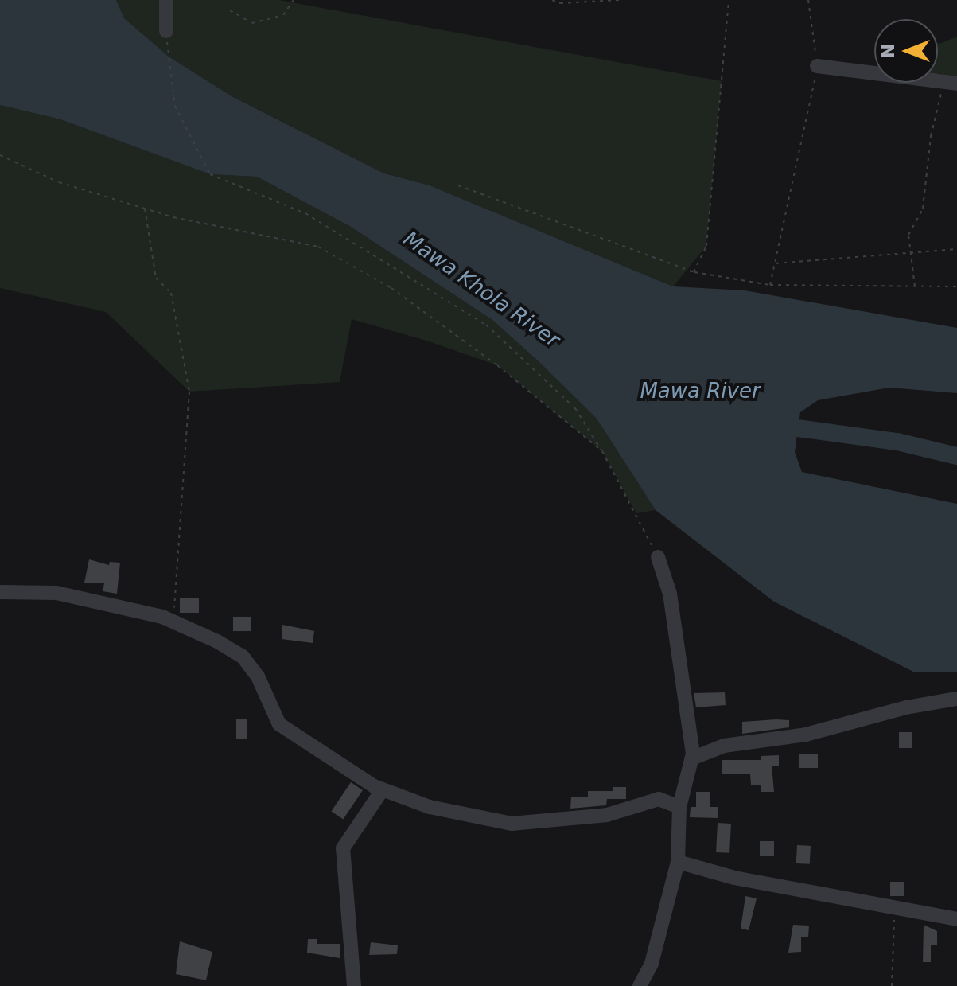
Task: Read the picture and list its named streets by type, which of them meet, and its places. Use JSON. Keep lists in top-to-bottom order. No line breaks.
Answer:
{"water":["Mawa Khola River","Mawa River"],"north":"left"}
